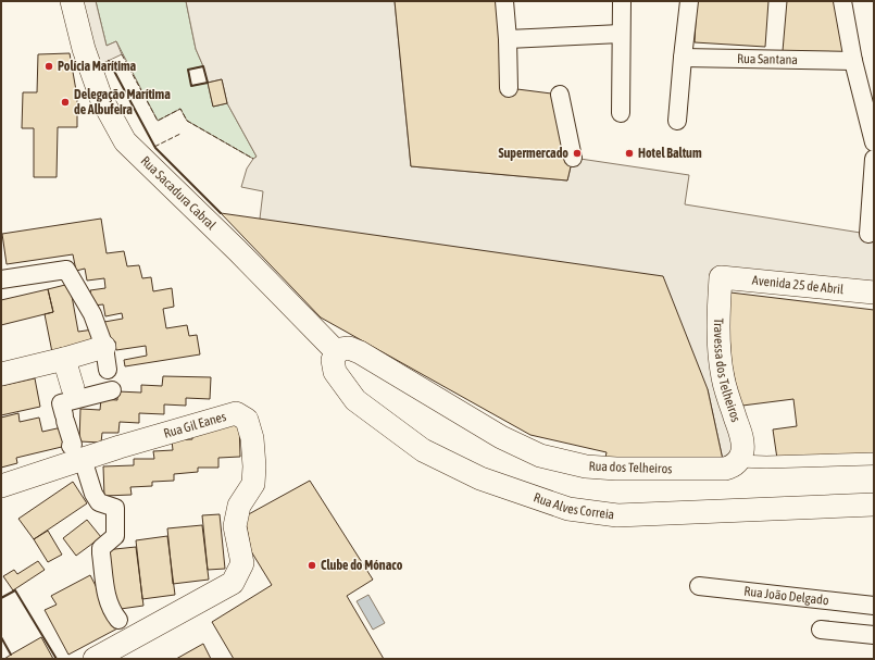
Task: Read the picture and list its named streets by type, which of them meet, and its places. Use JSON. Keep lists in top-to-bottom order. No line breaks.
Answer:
{"streets":{"street":["Rua Santana","Rua Sacadura Cabral","Avenida 25 de Abril","Travessa dos Telheiros","Rua Gil Eanes","Rua dos Telheiros","Rua Alves Correia","Rua João Delgado"]},"crossings":[["Rua Sacadura Cabral","Rua dos Telheiros"],["Rua Sacadura Cabral","Rua Alves Correia"],["Avenida 25 de Abril","Travessa dos Telheiros"],["Travessa dos Telheiros","Rua dos Telheiros"],["Rua dos Telheiros","Rua Alves Correia"]],"places":["Polícia Marítima","Delegação Marítima de Albufeira","Supermercado","Hotel Baltum","Clube do Mónaco"]}
